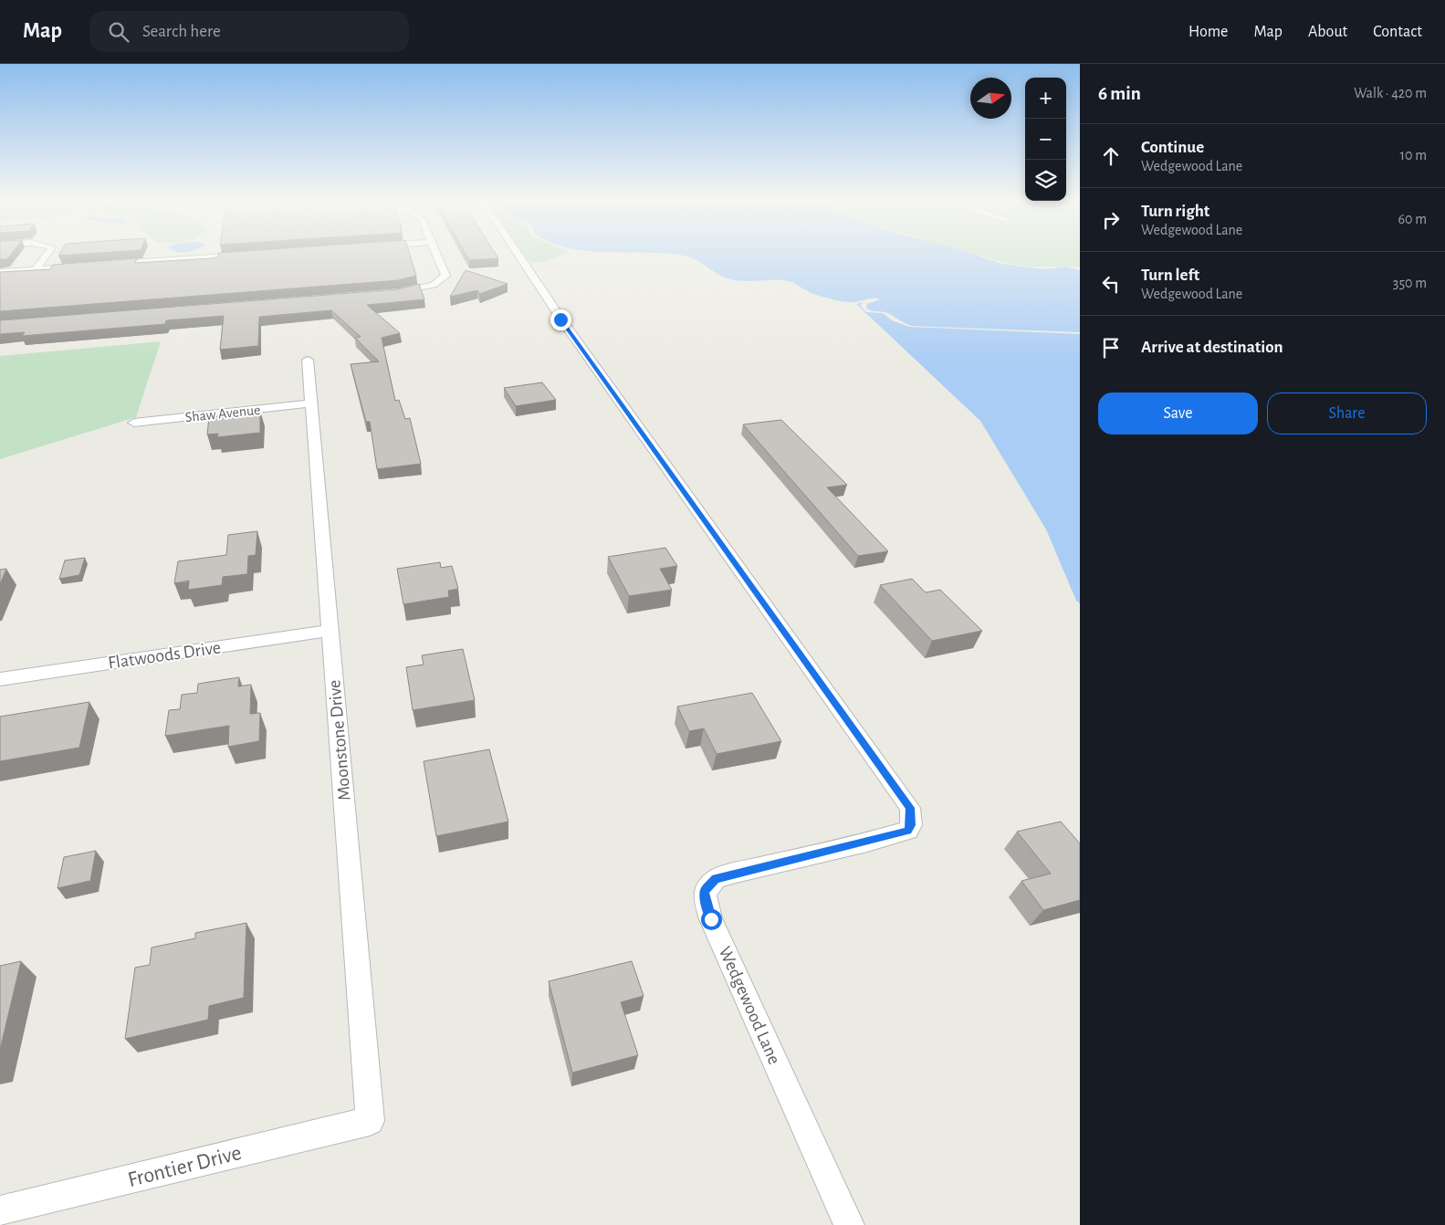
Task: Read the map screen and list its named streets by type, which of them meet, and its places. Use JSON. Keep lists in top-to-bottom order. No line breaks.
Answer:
{"streets":{"street":["Shaw Avenue","Flatwoods Drive","Moonstone Drive","Wedgewood Lane","Frontier Drive"]},"crossings":[["Shaw Avenue","Moonstone Drive"],["Flatwoods Drive","Moonstone Drive"],["Moonstone Drive","Frontier Drive"]],"north":"right","page":{"header":"Map","search":"Search here","nav":["Home","Map","About","Contact"],"heading":["6 min","Walk · 420 m"],"map_buttons":["+","−"],"list":[["Continue","Wedgewood Lane","10 m"],["Turn right","Wedgewood Lane","60 m"],["Turn left","Wedgewood Lane","350 m"],"Arrive at destination"],"buttons":["Save","Share"]}}
